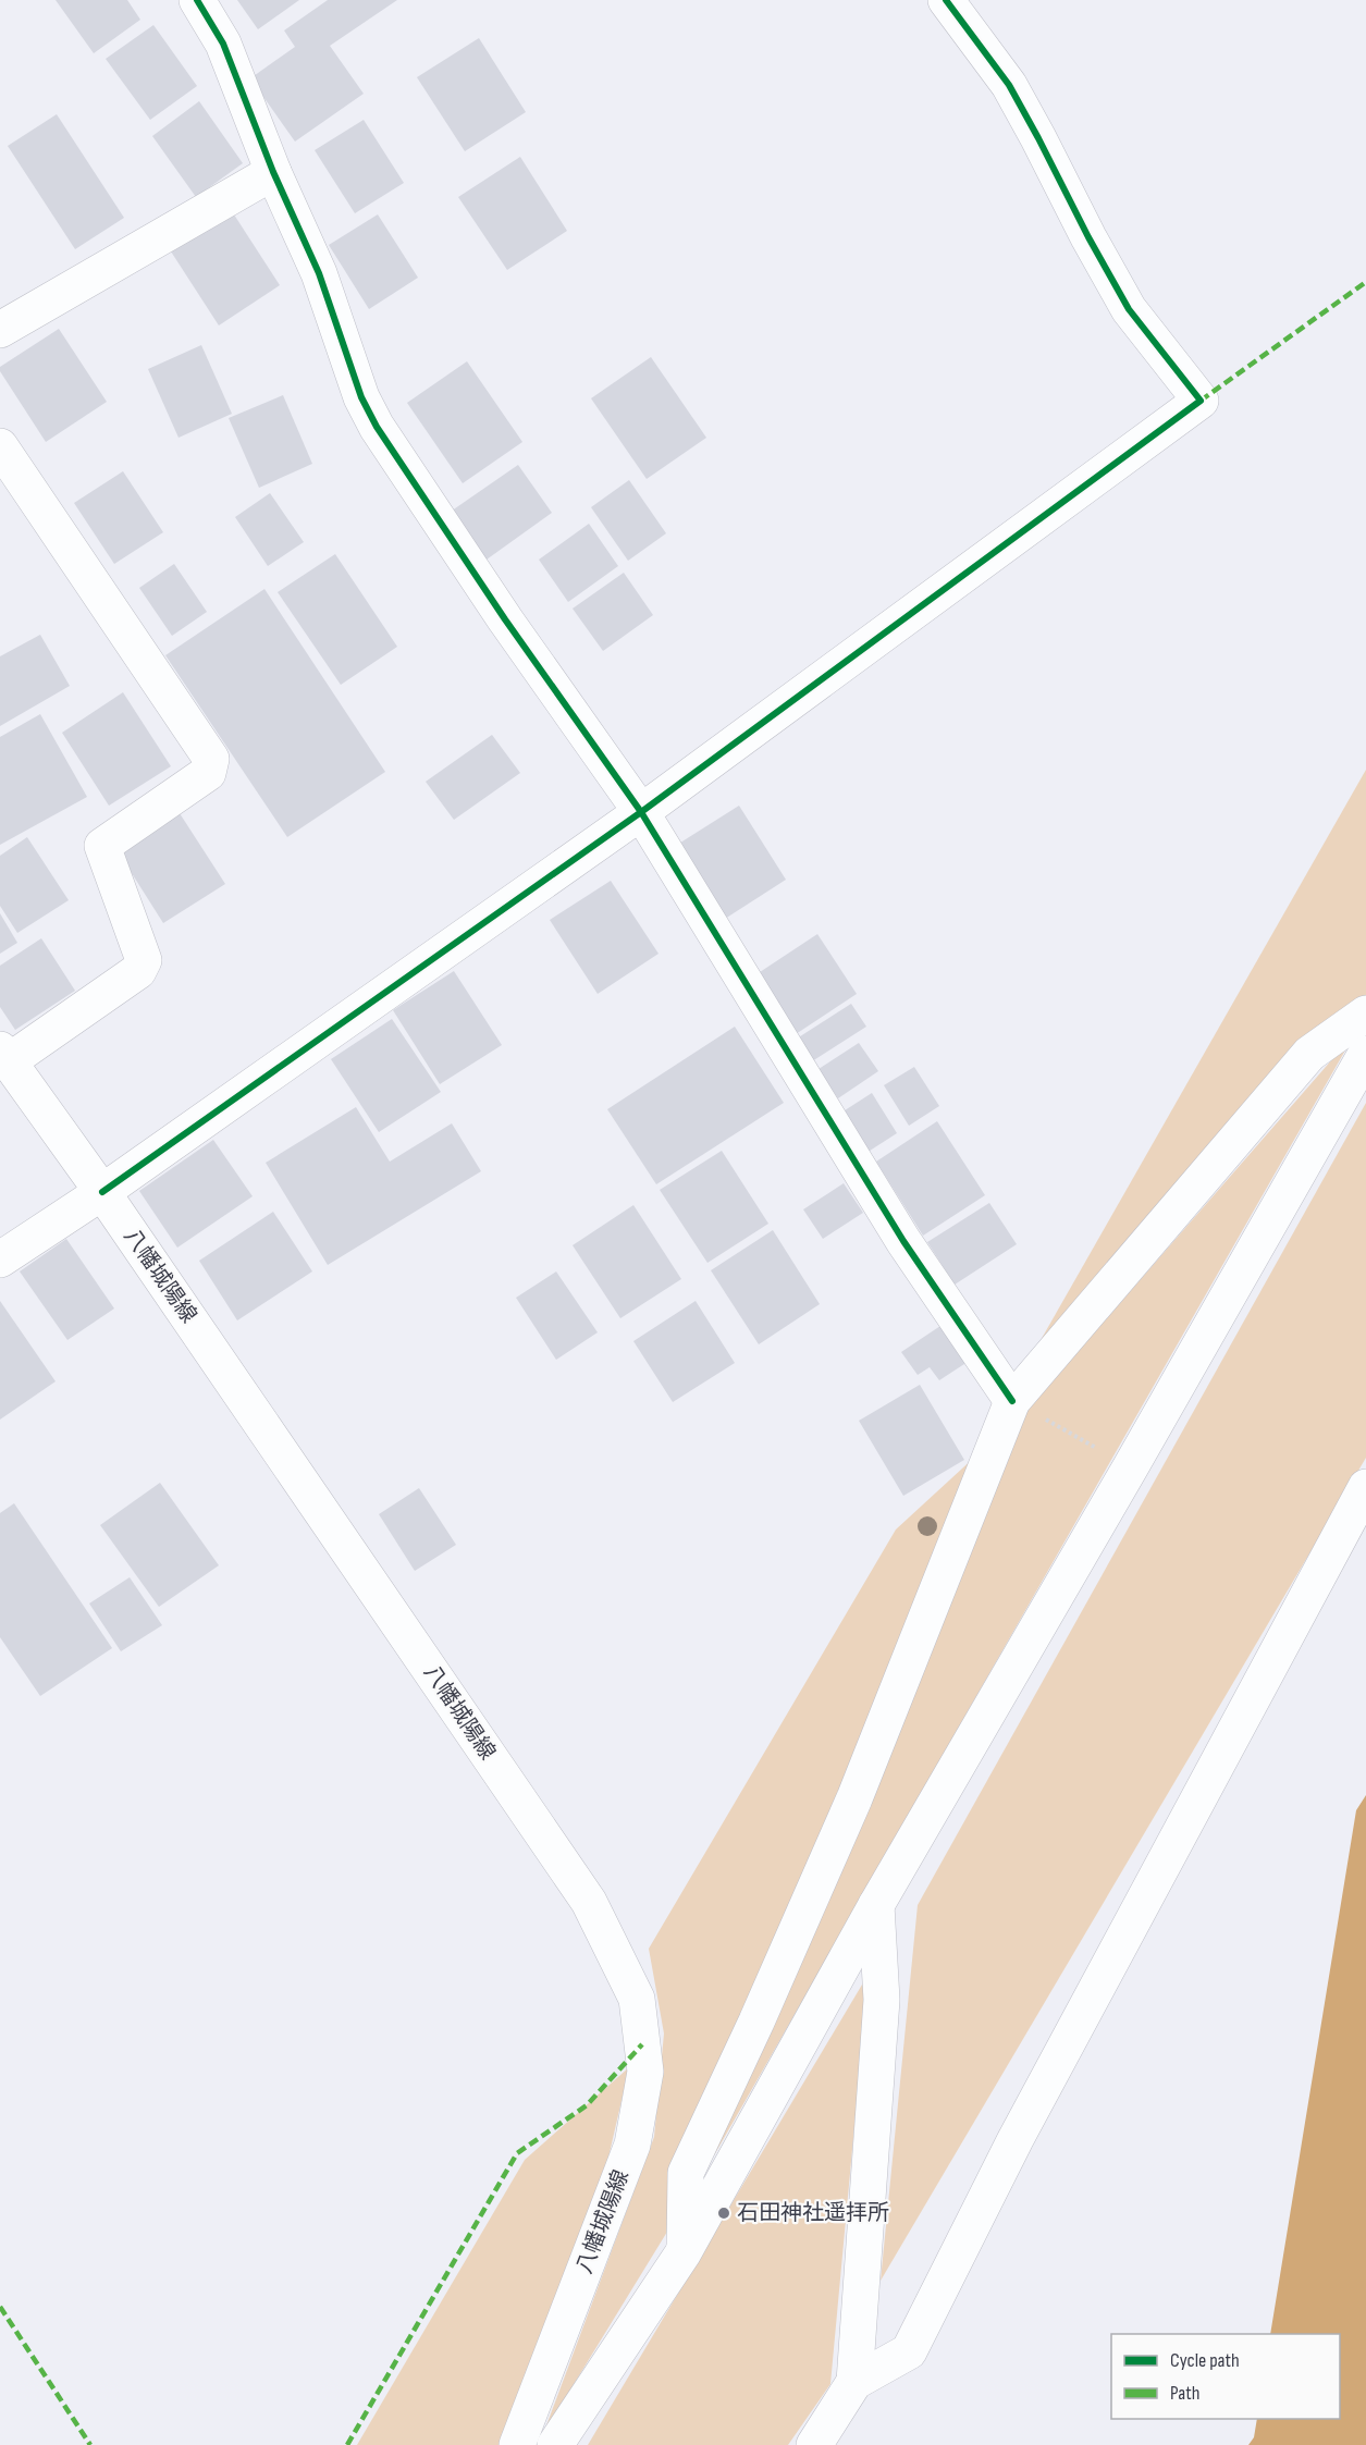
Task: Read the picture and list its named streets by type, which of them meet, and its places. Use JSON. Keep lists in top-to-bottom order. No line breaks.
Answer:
{"streets":{"street":["八幡城陽線"]},"places":["石田神社遥拝所"],"legend":["Cycle path","Path"]}
